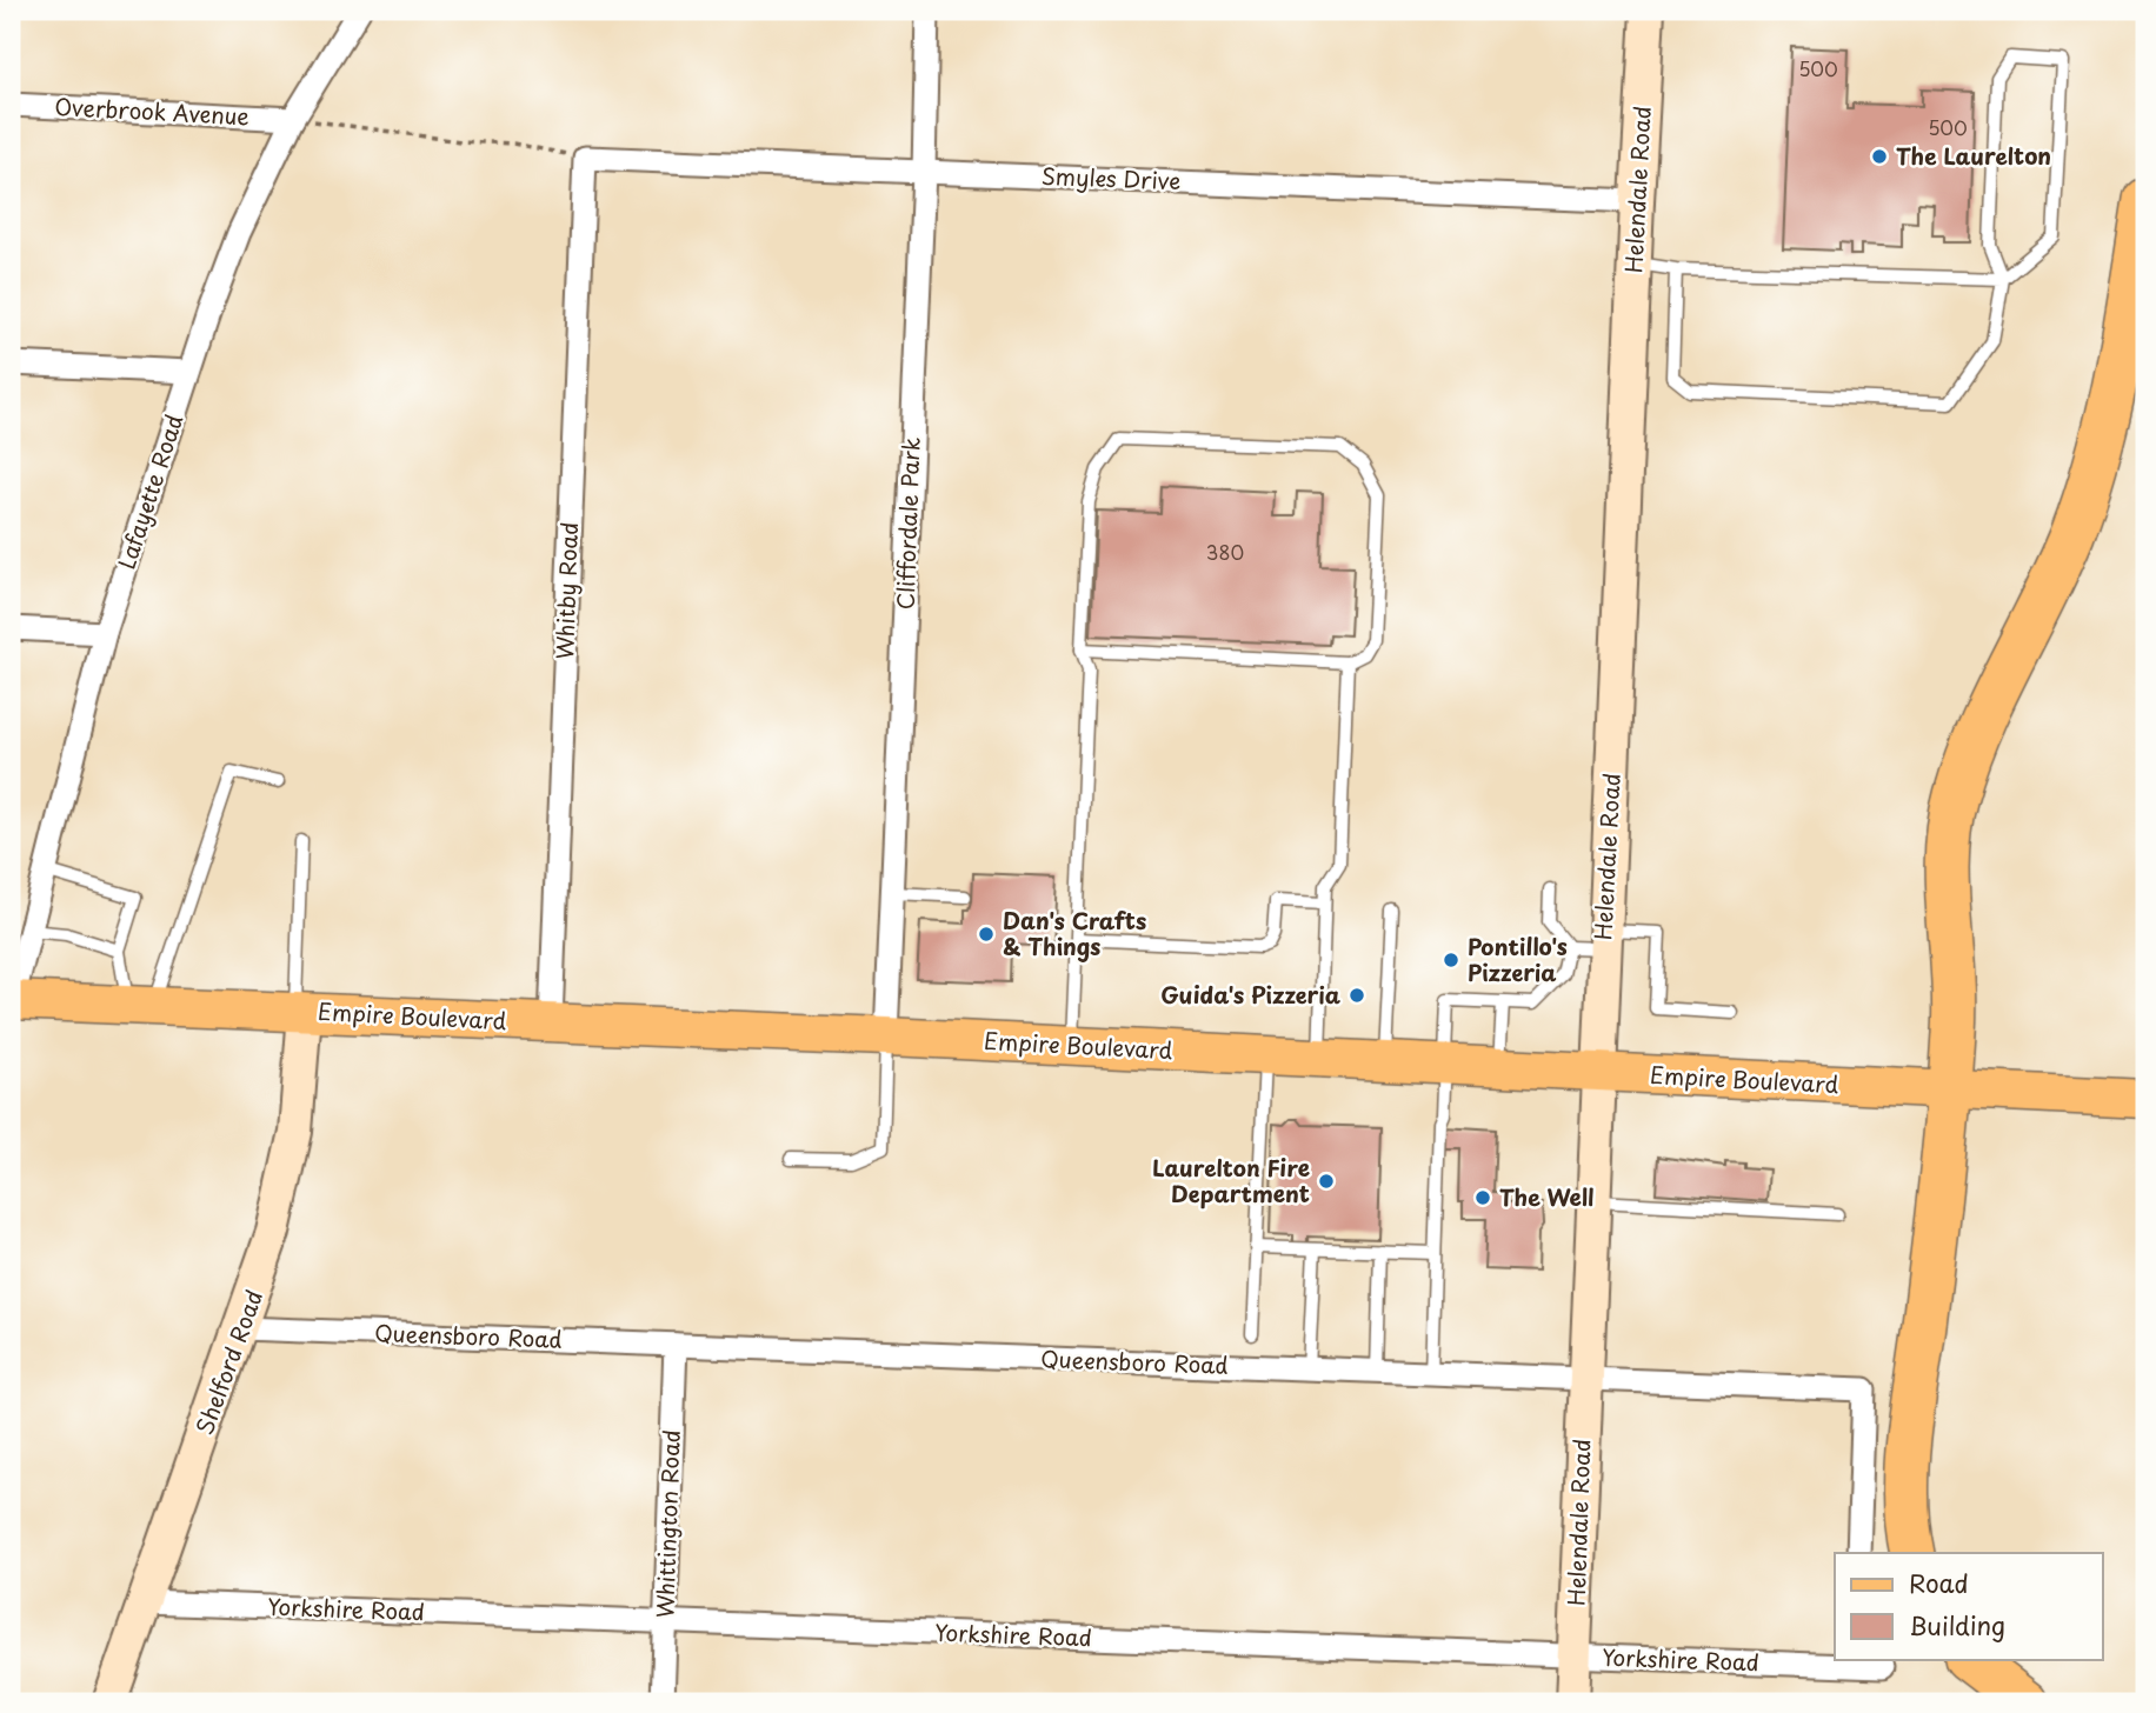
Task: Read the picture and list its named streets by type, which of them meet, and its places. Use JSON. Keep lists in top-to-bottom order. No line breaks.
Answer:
{"streets":{"main road":["Empire Boulevard"],"street":["Overbrook Avenue","Smyles Drive","Helendale Road","Lafayette Road","Cliffordale Park","Whitby Road","Queensboro Road","Shelford Road","Whittington Road","Yorkshire Road"]},"crossings":[["Overbrook Avenue","Lafayette Road"],["Smyles Drive","Helendale Road"],["Smyles Drive","Cliffordale Park"],["Smyles Drive","Whitby Road"],["Helendale Road","Empire Boulevard"],["Helendale Road","Queensboro Road"],["Helendale Road","Yorkshire Road"],["Lafayette Road","Empire Boulevard"],["Cliffordale Park","Empire Boulevard"],["Whitby Road","Empire Boulevard"],["Empire Boulevard","Shelford Road"],["Queensboro Road","Shelford Road"],["Queensboro Road","Whittington Road"],["Shelford Road","Yorkshire Road"],["Whittington Road","Yorkshire Road"]],"places":["The Laurelton","Dan's Crafts & Things","Pontillo's Pizzeria","Guida's Pizzeria","Laurelton Fire Department","The Well"],"house_numbers":["500","500","380"],"legend":["Road","Building"]}
